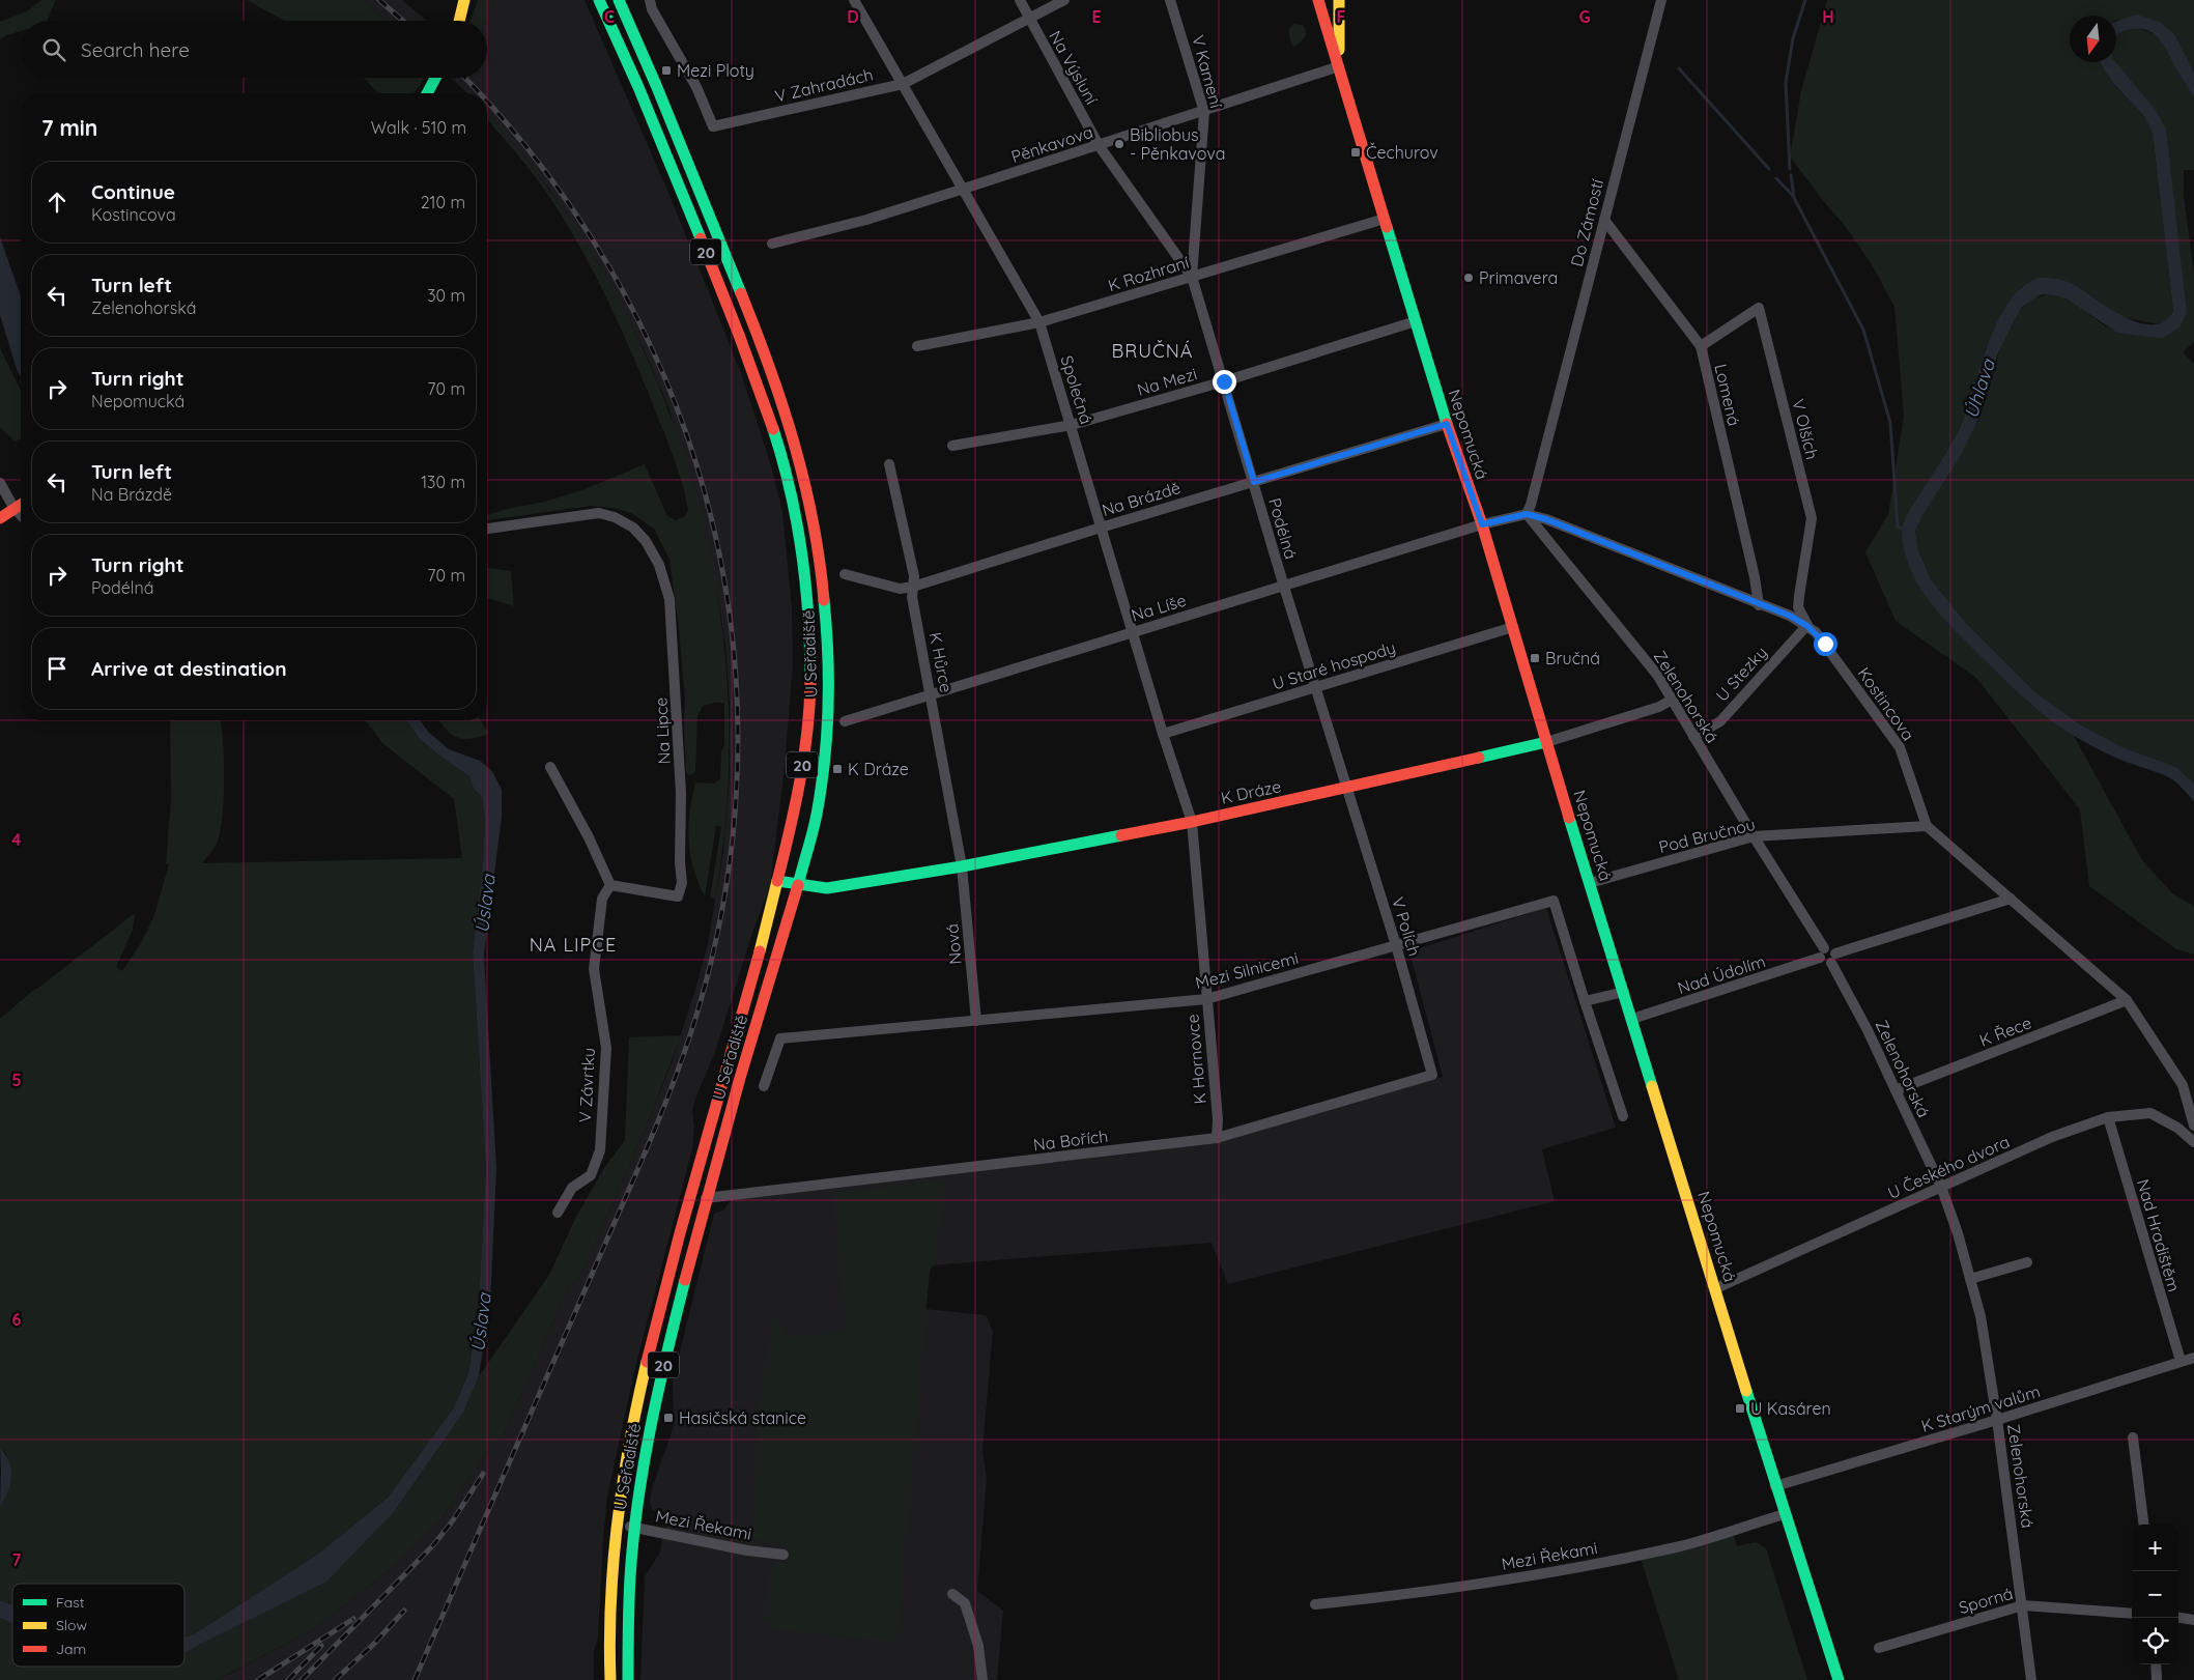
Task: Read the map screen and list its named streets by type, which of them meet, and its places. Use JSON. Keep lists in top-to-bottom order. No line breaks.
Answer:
{"streets":{"main road":["20","Nepomucká","U Seřadiště","K Dráze"],"street":["Na Výsluní","V Kamení","V Zahradách","Pěnkavova","Do Zámostí","K Rozhraní","Na Mezi","Společná","Lomená","V Olších","Na Brázdě","Podélná","Na Líše","K Hůrce","U Staré hospody","U Stezky","Zelenohorská","Kostincova","Na Lipce","Pod Bručnou","V Polích","Nová","Mezi Silnicemi","Nad Údolím","K Řece","K Hornovce","V Závrtku","Na Bořích","U Českého dvora","Nad Hradištěm","K Starým valům","Mezi Řekami","Sporná"]},"crossings":[["Na Výsluní","V Kamení"],["Na Výsluní","V Zahradách"],["Na Výsluní","Pěnkavova"],["Na Výsluní","K Rozhraní"],["Na Výsluní","Podélná"],["V Kamení","Pěnkavova"],["V Kamení","K Rozhraní"],["V Kamení","Podélná"],["V Zahradách","Společná"],["Pěnkavova","Společná"],["Pěnkavova","Nepomucká"],["Do Zámostí","Lomená"],["Do Zámostí","Zelenohorská"],["Do Zámostí","Kostincova"],["20","U Seřadiště"],["K Rozhraní","Společná"],["K Rozhraní","Nepomucká"],["K Rozhraní","Podélná"],["Na Mezi","Společná"],["Na Mezi","Nepomucká"],["Na Mezi","Podélná"],["Společná","Na Brázdě"],["Společná","Na Líše"],["Společná","U Staré hospody"],["Společná","K Dráze"],["Společná","K Hornovce"],["Lomená","V Olších"],["Lomená","Kostincova"],["V Olších","U Stezky"],["V Olších","Kostincova"],["Nepomucká","Na Brázdě"],["Nepomucká","Na Líše"],["Nepomucká","U Staré hospody"],["Nepomucká","K Dráze"],["Nepomucká","Pod Bručnou"],["Nepomucká","Nad Údolím"],["Nepomucká","U Českého dvora"],["Nepomucká","K Starým valům"],["Nepomucká","Mezi Řekami"],["Na Brázdě","Podélná"],["Na Brázdě","K Hůrce"],["Podélná","Na Líše"],["Podélná","U Staré hospody"],["Podélná","K Dráze"],["Podélná","V Polích"],["Na Líše","K Hůrce"],["U Seřadiště","K Dráze"],["U Seřadiště","Na Bořích"],["U Seřadiště","Mezi Řekami"],["K Hůrce","K Dráze"],["K Hůrce","Nová"],["U Stezky","Zelenohorská"],["U Stezky","Kostincova"],["Zelenohorská","Kostincova"],["Zelenohorská","Pod Bručnou"],["Zelenohorská","Nad Údolím"],["Zelenohorská","K Řece"],["Zelenohorská","U Českého dvora"],["Zelenohorská","K Starým valům"],["Zelenohorská","Sporná"],["Kostincova","Pod Bručnou"],["Kostincova","K Řece"],["Na Lipce","V Závrtku"],["K Dráze","V Polích"],["K Dráze","Nová"],["K Dráze","K Hornovce"],["V Polích","Mezi Silnicemi"],["V Polích","Na Bořích"],["Nová","Mezi Silnicemi"],["Mezi Silnicemi","K Hornovce"],["K Hornovce","Na Bořích"],["U Českého dvora","Nad Hradištěm"],["Nad Hradištěm","K Starým valům"]],"districts":["BRUČNÁ","NA LIPCE"],"water":["Úhlava","Úslava"],"places":{"transit":["Mezi Ploty","Čechurov","Bručná","K Dráze","U Kasáren","Hasičská stanice"],"other":["Bibliobus - Pěnkavova","Primavera"]},"legend":["Fast","Slow","Jam"],"north":"bottom","page":{"search":"Search here","heading":["7 min","Walk · 510 m"],"list":[["Continue","Kostincova","210 m"],["Turn left","Zelenohorská","30 m"],["Turn right","Nepomucká","70 m"],["Turn left","Na Brázdě","130 m"],["Turn right","Podélná","70 m"],"Arrive at destination"],"map_buttons":["+","−"]},"grid":{"columns":["C","D","E","F","G","H"],"rows":["4","5","6","7"]}}
